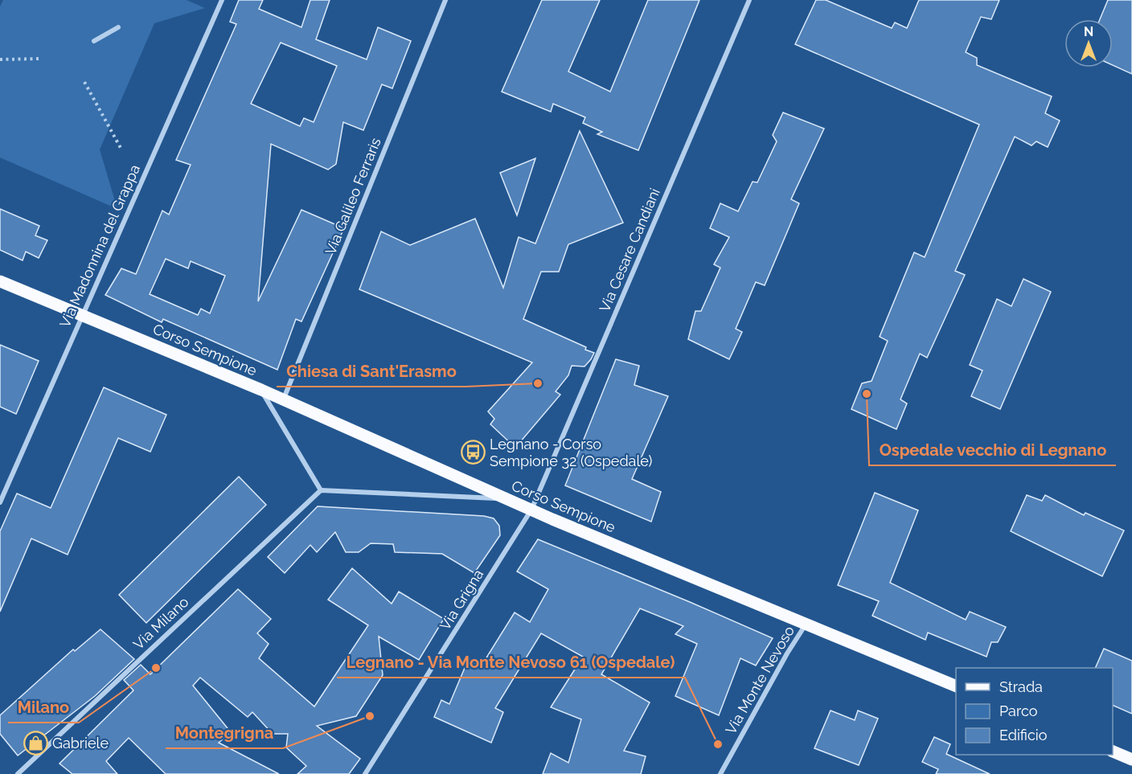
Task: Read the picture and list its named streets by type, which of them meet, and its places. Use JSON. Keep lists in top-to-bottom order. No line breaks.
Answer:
{"streets":{"main road":["Corso Sempione"],"street":["Via Galileo Ferraris","Via Madonnina del Grappa","Via Cesare Candiani","Via Grigna","Via Milano","Via Monte Nevoso"]},"crossings":[["Via Galileo Ferraris","Corso Sempione"],["Via Madonnina del Grappa","Corso Sempione"],["Via Cesare Candiani","Corso Sempione"],["Via Cesare Candiani","Via Grigna"],["Corso Sempione","Via Grigna"],["Corso Sempione","Via Monte Nevoso"]],"places":{"other":["Chiesa di Sant'Erasmo","Ospedale vecchio di Legnano","Milano","Montegrigna","Legnano - Via Monte Nevoso 61 (Ospedale)"],"bus stop":["Legnano - Corso Sempione 32 (Ospedale)"],"shop":["Gabriele"]},"legend":["Strada","Parco","Edificio"],"north":"top"}
